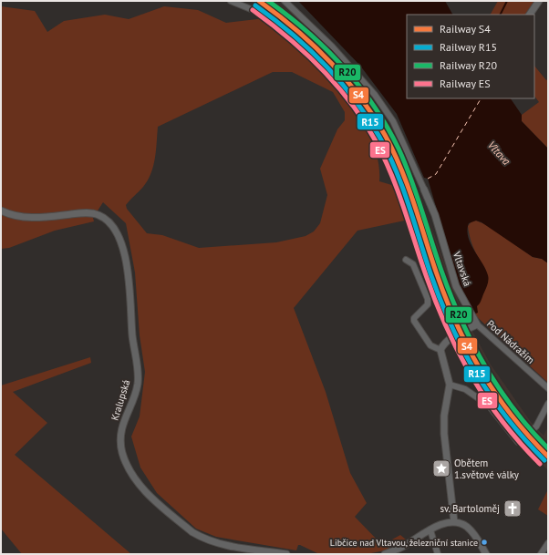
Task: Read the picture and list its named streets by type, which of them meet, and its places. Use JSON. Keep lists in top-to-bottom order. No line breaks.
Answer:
{"streets":{"street":["Vltavská","Pod Nádražím","Kralupská"]},"crossings":[["Vltavská","Pod Nádražím"]],"water":["Vltava"],"places":{"place":["Obětem 1.světové války"],"church":["sv. Bartoloměj"],"other":["Libčice nad Vltavou, železniční stanice"]},"lines":["rail line S4","rail line R20","rail line R15","rail line ES"],"legend":["Railway S4","Railway R15","Railway R20","Railway ES"]}
